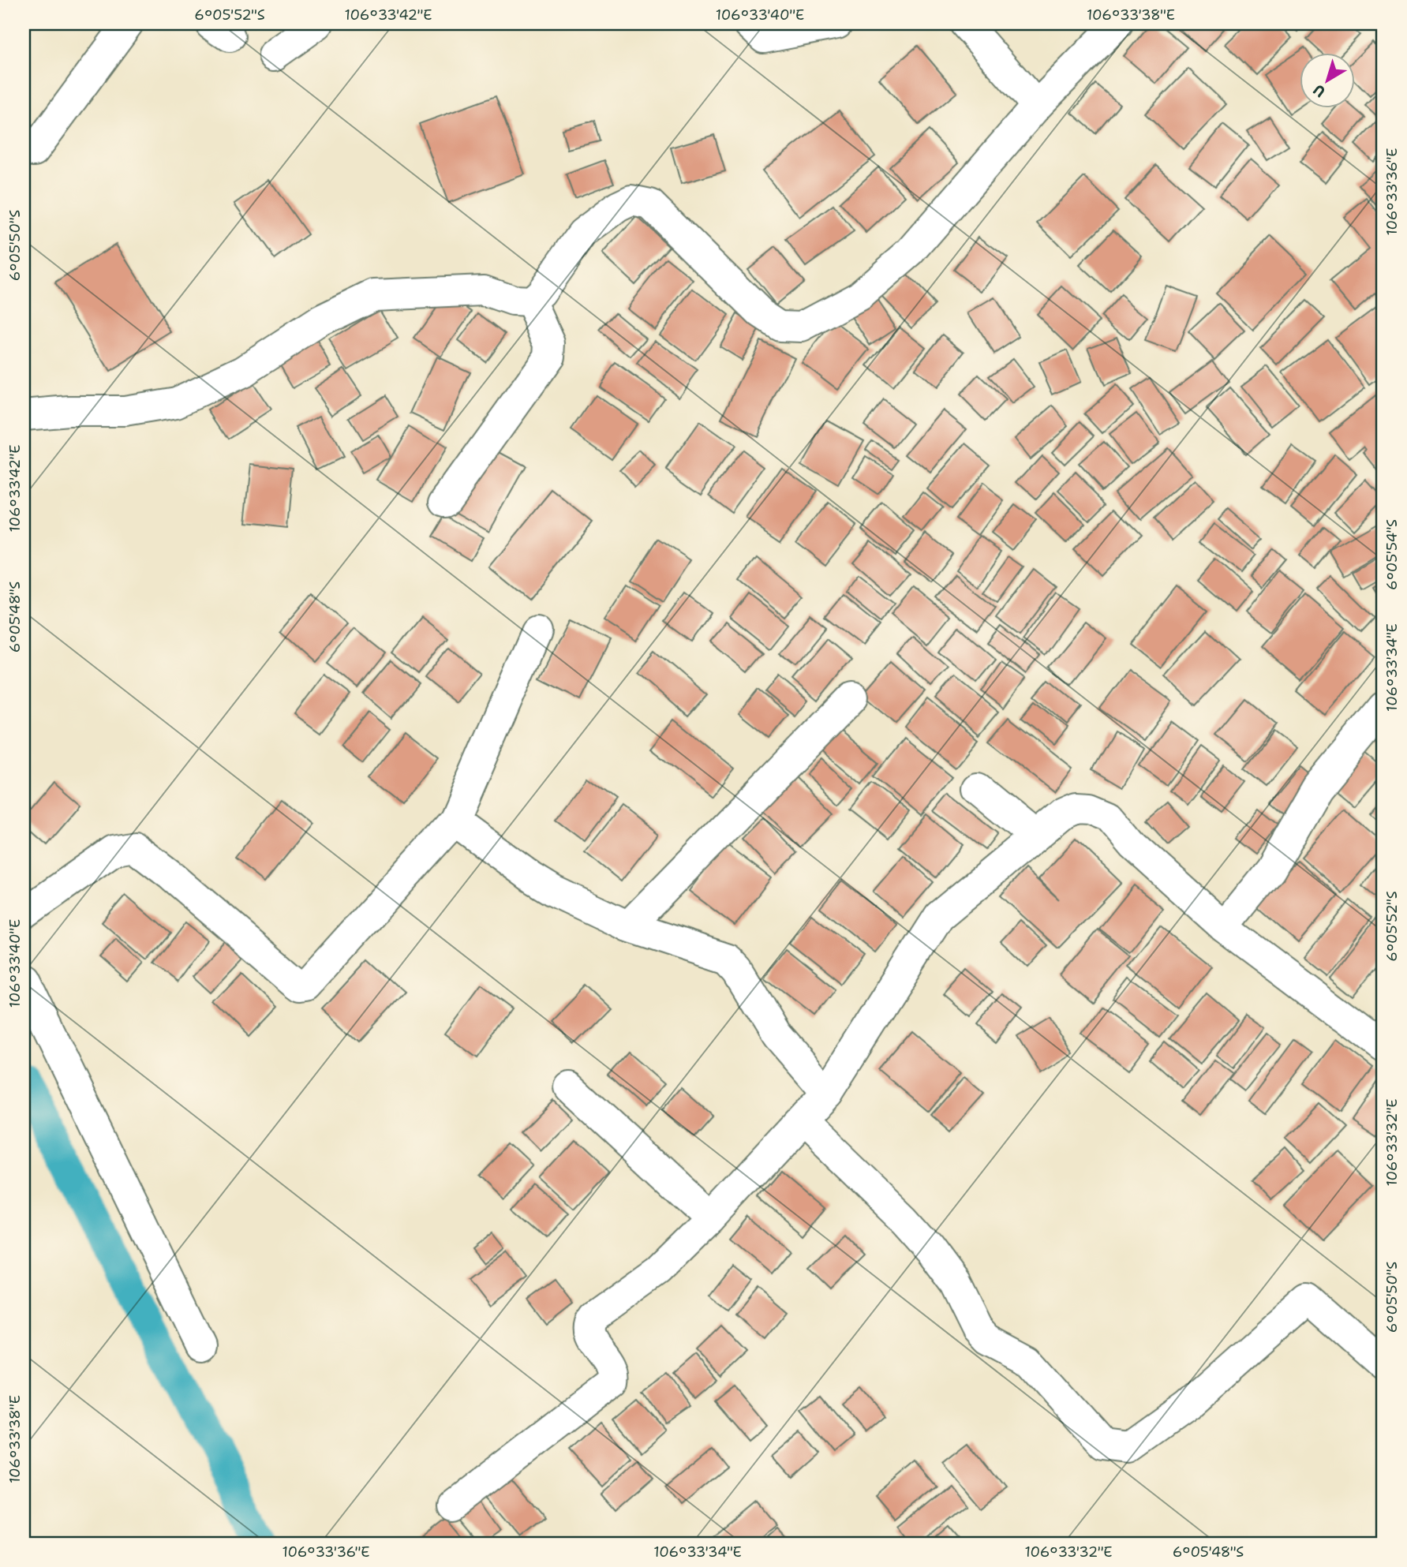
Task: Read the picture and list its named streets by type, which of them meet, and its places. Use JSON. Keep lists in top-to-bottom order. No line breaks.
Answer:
{"north":"bottom left","coordinates":["6°05'52\"S","106°33'42\"E","106°33'40\"E","106°33'38\"E","106°33'36\"E","6°05'50\"S","6°05'54\"S","6°05'48\"S","106°33'34\"E","106°33'32\"E"]}
